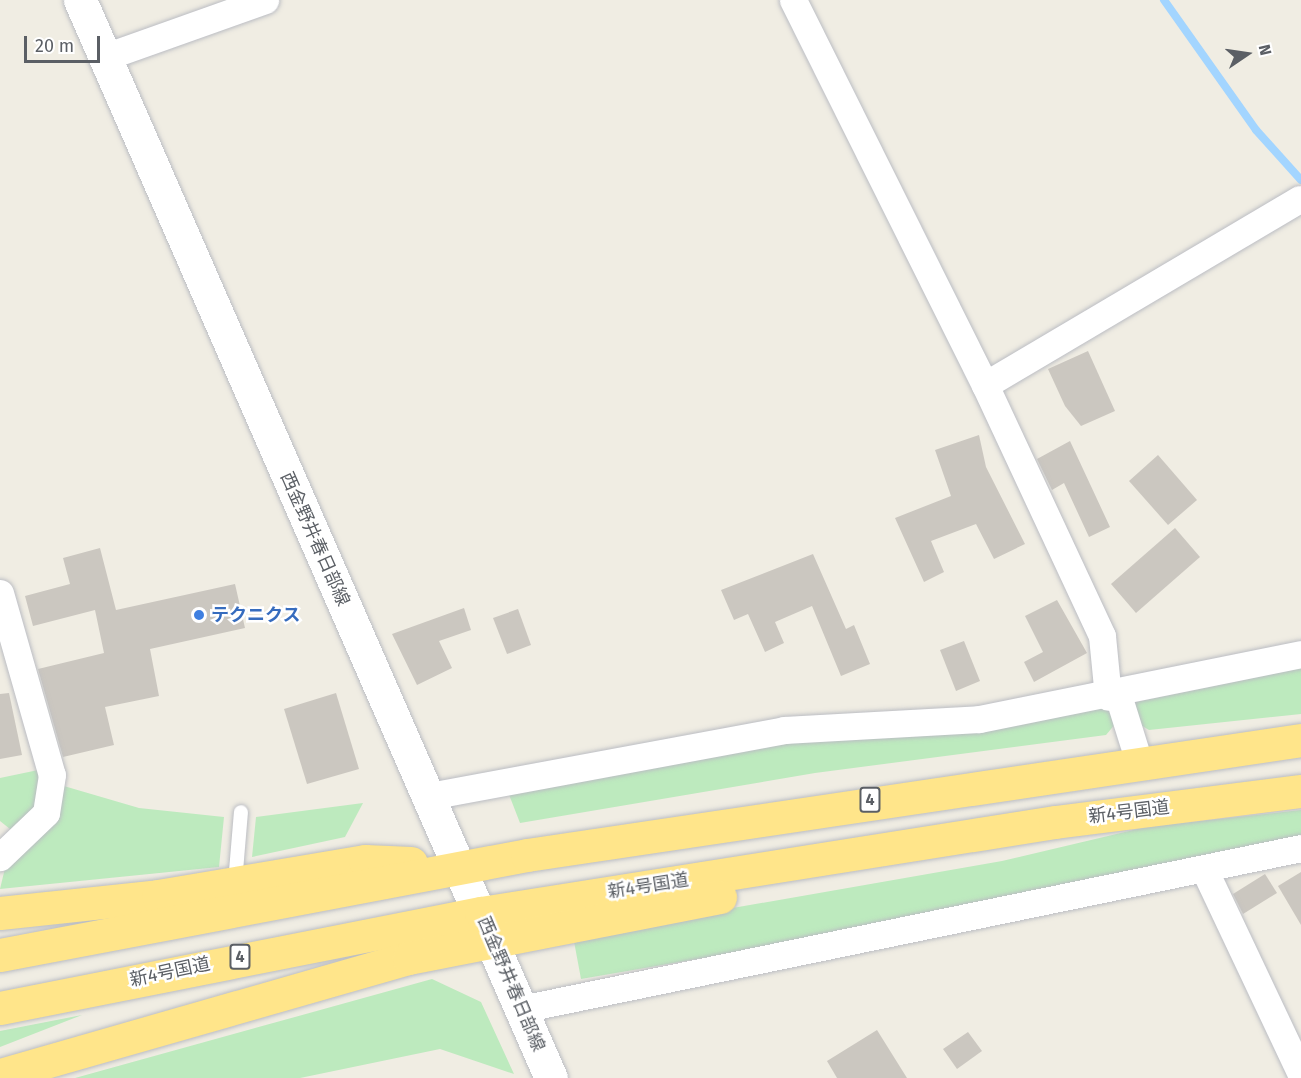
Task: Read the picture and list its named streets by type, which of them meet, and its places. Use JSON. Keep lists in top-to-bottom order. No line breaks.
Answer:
{"streets":{"highway":["4","新4号国道"],"main road":["西金野井春日部線"]},"crossings":[["西金野井春日部線","4"],["西金野井春日部線","新4号国道"]],"places":["テクニクス"],"scale_bar":"20 m","north":"right"}
